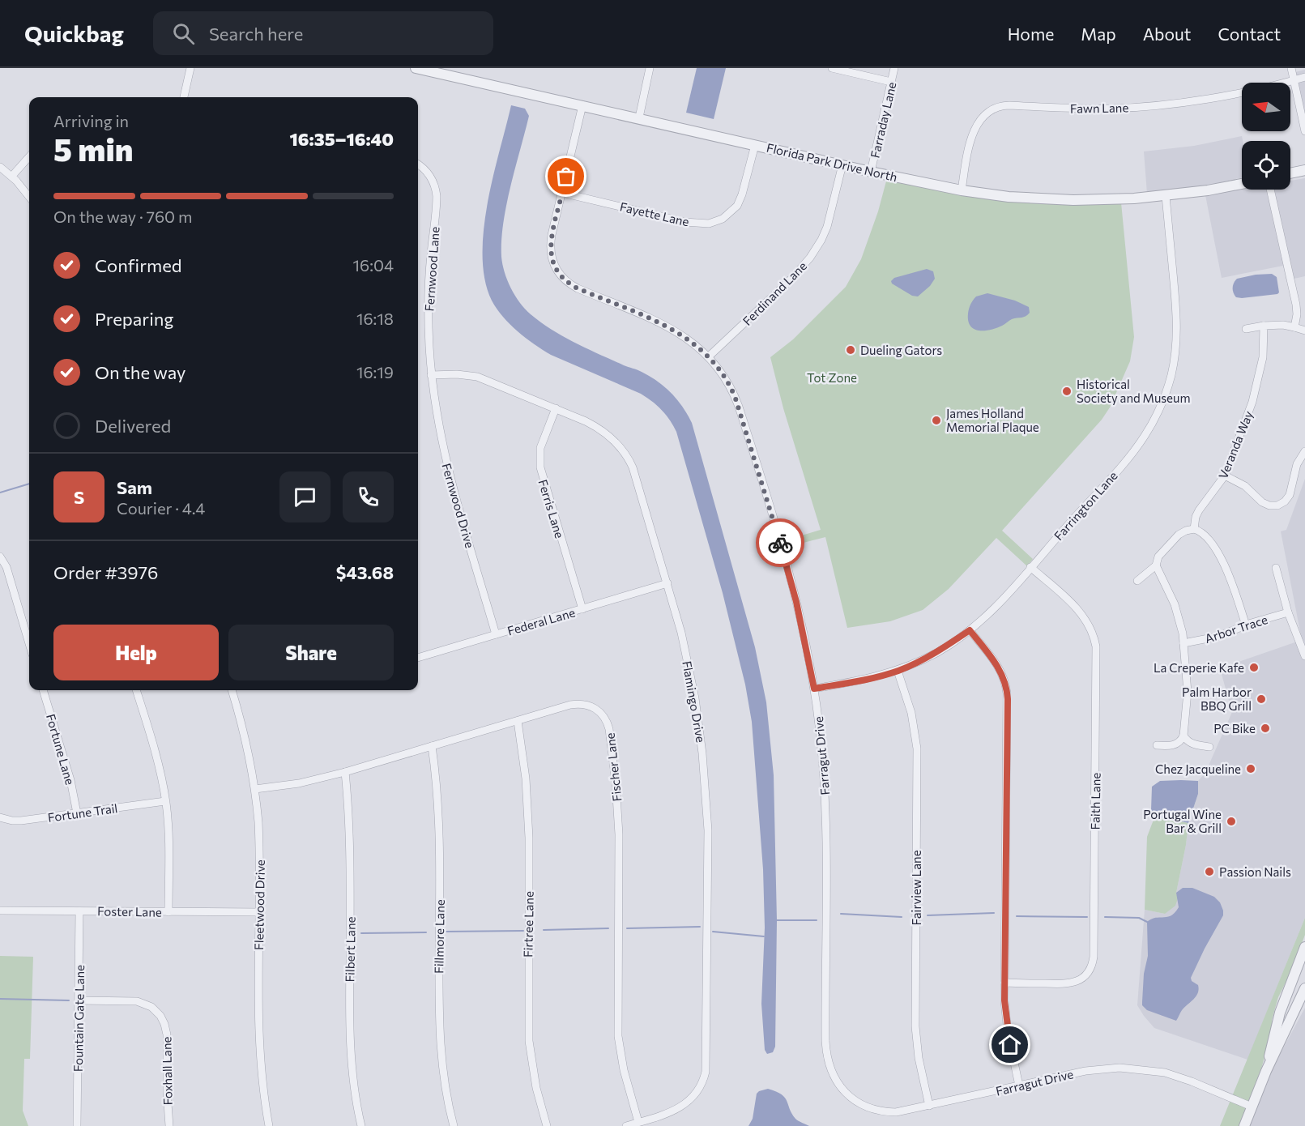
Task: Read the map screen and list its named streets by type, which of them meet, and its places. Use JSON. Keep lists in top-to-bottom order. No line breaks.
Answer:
{"streets":{"street":["Fawn Lane","Farraday Lane","Florida Park Drive North","Fayette Lane","Fernwood Lane","Ferdinand Lane","Veranda Way","Fernwood Drive","Farrington Lane","Ferris Lane","Federal Lane","Arbor Trace","Flamingo Drive","Fortune Lane","Farragut Drive","Fischer Lane","Faith Lane","Fortune Trail","Fairview Lane","Fleetwood Drive","Foster Lane","Firtree Lane","Fillmore Lane","Filbert Lane","Fountain Gate Lane","Foxhall Lane"]},"crossings":[["Fawn Lane","Florida Park Drive North"],["Farraday Lane","Florida Park Drive North"],["Florida Park Drive North","Fayette Lane"],["Florida Park Drive North","Ferdinand Lane"],["Florida Park Drive North","Farrington Lane"],["Florida Park Drive North","Farragut Drive"],["Fayette Lane","Farragut Drive"],["Fernwood Lane","Fernwood Drive"],["Fernwood Lane","Flamingo Drive"],["Ferdinand Lane","Farragut Drive"],["Fernwood Drive","Federal Lane"],["Fernwood Drive","Flamingo Drive"],["Farrington Lane","Farragut Drive"],["Farrington Lane","Faith Lane"],["Farrington Lane","Fairview Lane"],["Ferris Lane","Federal Lane"],["Ferris Lane","Flamingo Drive"],["Federal Lane","Flamingo Drive"],["Flamingo Drive","Fischer Lane"],["Fortune Lane","Fortune Trail"],["Farragut Drive","Fairview Lane"],["Fischer Lane","Fleetwood Drive"],["Fischer Lane","Firtree Lane"],["Fischer Lane","Fillmore Lane"],["Fischer Lane","Filbert Lane"],["Fleetwood Drive","Foster Lane"],["Foster Lane","Fountain Gate Lane"],["Fountain Gate Lane","Foxhall Lane"]],"parks":["Tot Zone"],"places":["Dueling Gators","Historical Society and Museum","James Holland Memorial Plaque","La Creperie Kafe","Palm Harbor BBQ Grill","PC Bike","Chez Jacqueline","Portugal Wine Bar & Grill","Passion Nails"],"north":"left","page":{"header":"Quickbag","search":"Search here","nav":["Home","Map","About","Contact"],"heading":["5 min","Arriving in","16:35–16:40"],"panel":["Sam","Courier · 4.4","Order #3976","$43.68"],"bar":"On the way · 760 m","list":[["Confirmed","16:04"],["Preparing","16:18"],["On the way","16:19"],"Delivered"],"round":"S","buttons":["Help","Share"]}}
